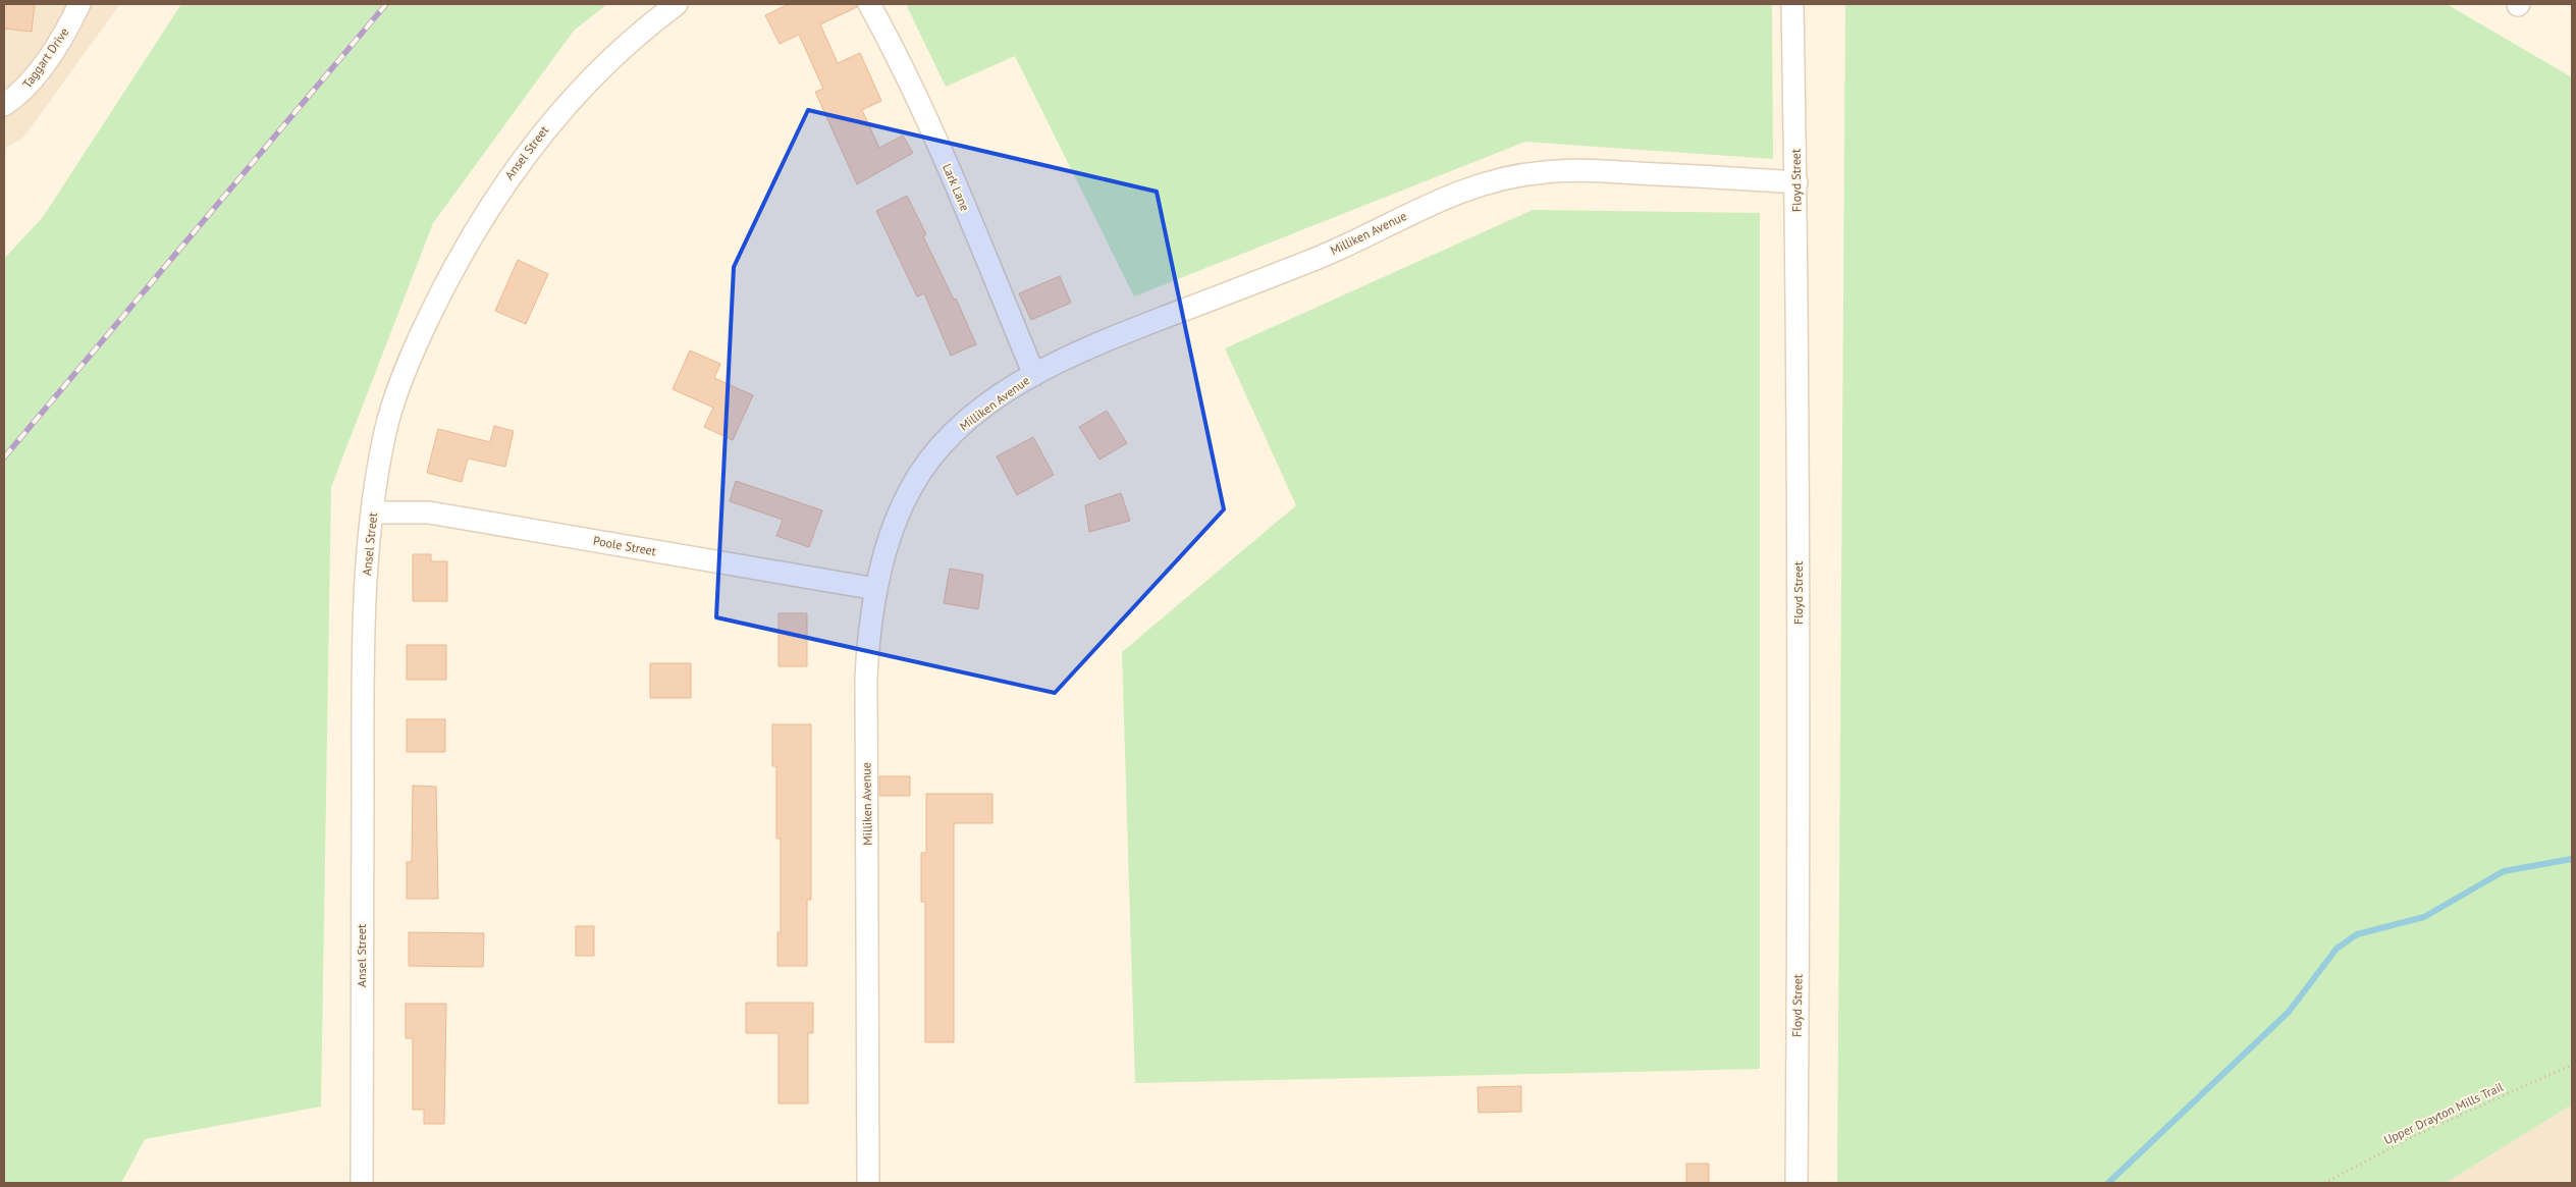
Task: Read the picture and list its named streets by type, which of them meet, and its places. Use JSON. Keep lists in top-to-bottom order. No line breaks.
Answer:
{"streets":{"street":["Taggart Drive","Ansel Street","Floyd Street","Lark Lane","Milliken Avenue","Poole Street"],"path":["Upper Drayton Mills Trail"]},"crossings":[["Ansel Street","Poole Street"],["Floyd Street","Milliken Avenue"],["Lark Lane","Milliken Avenue"],["Milliken Avenue","Poole Street"]]}
